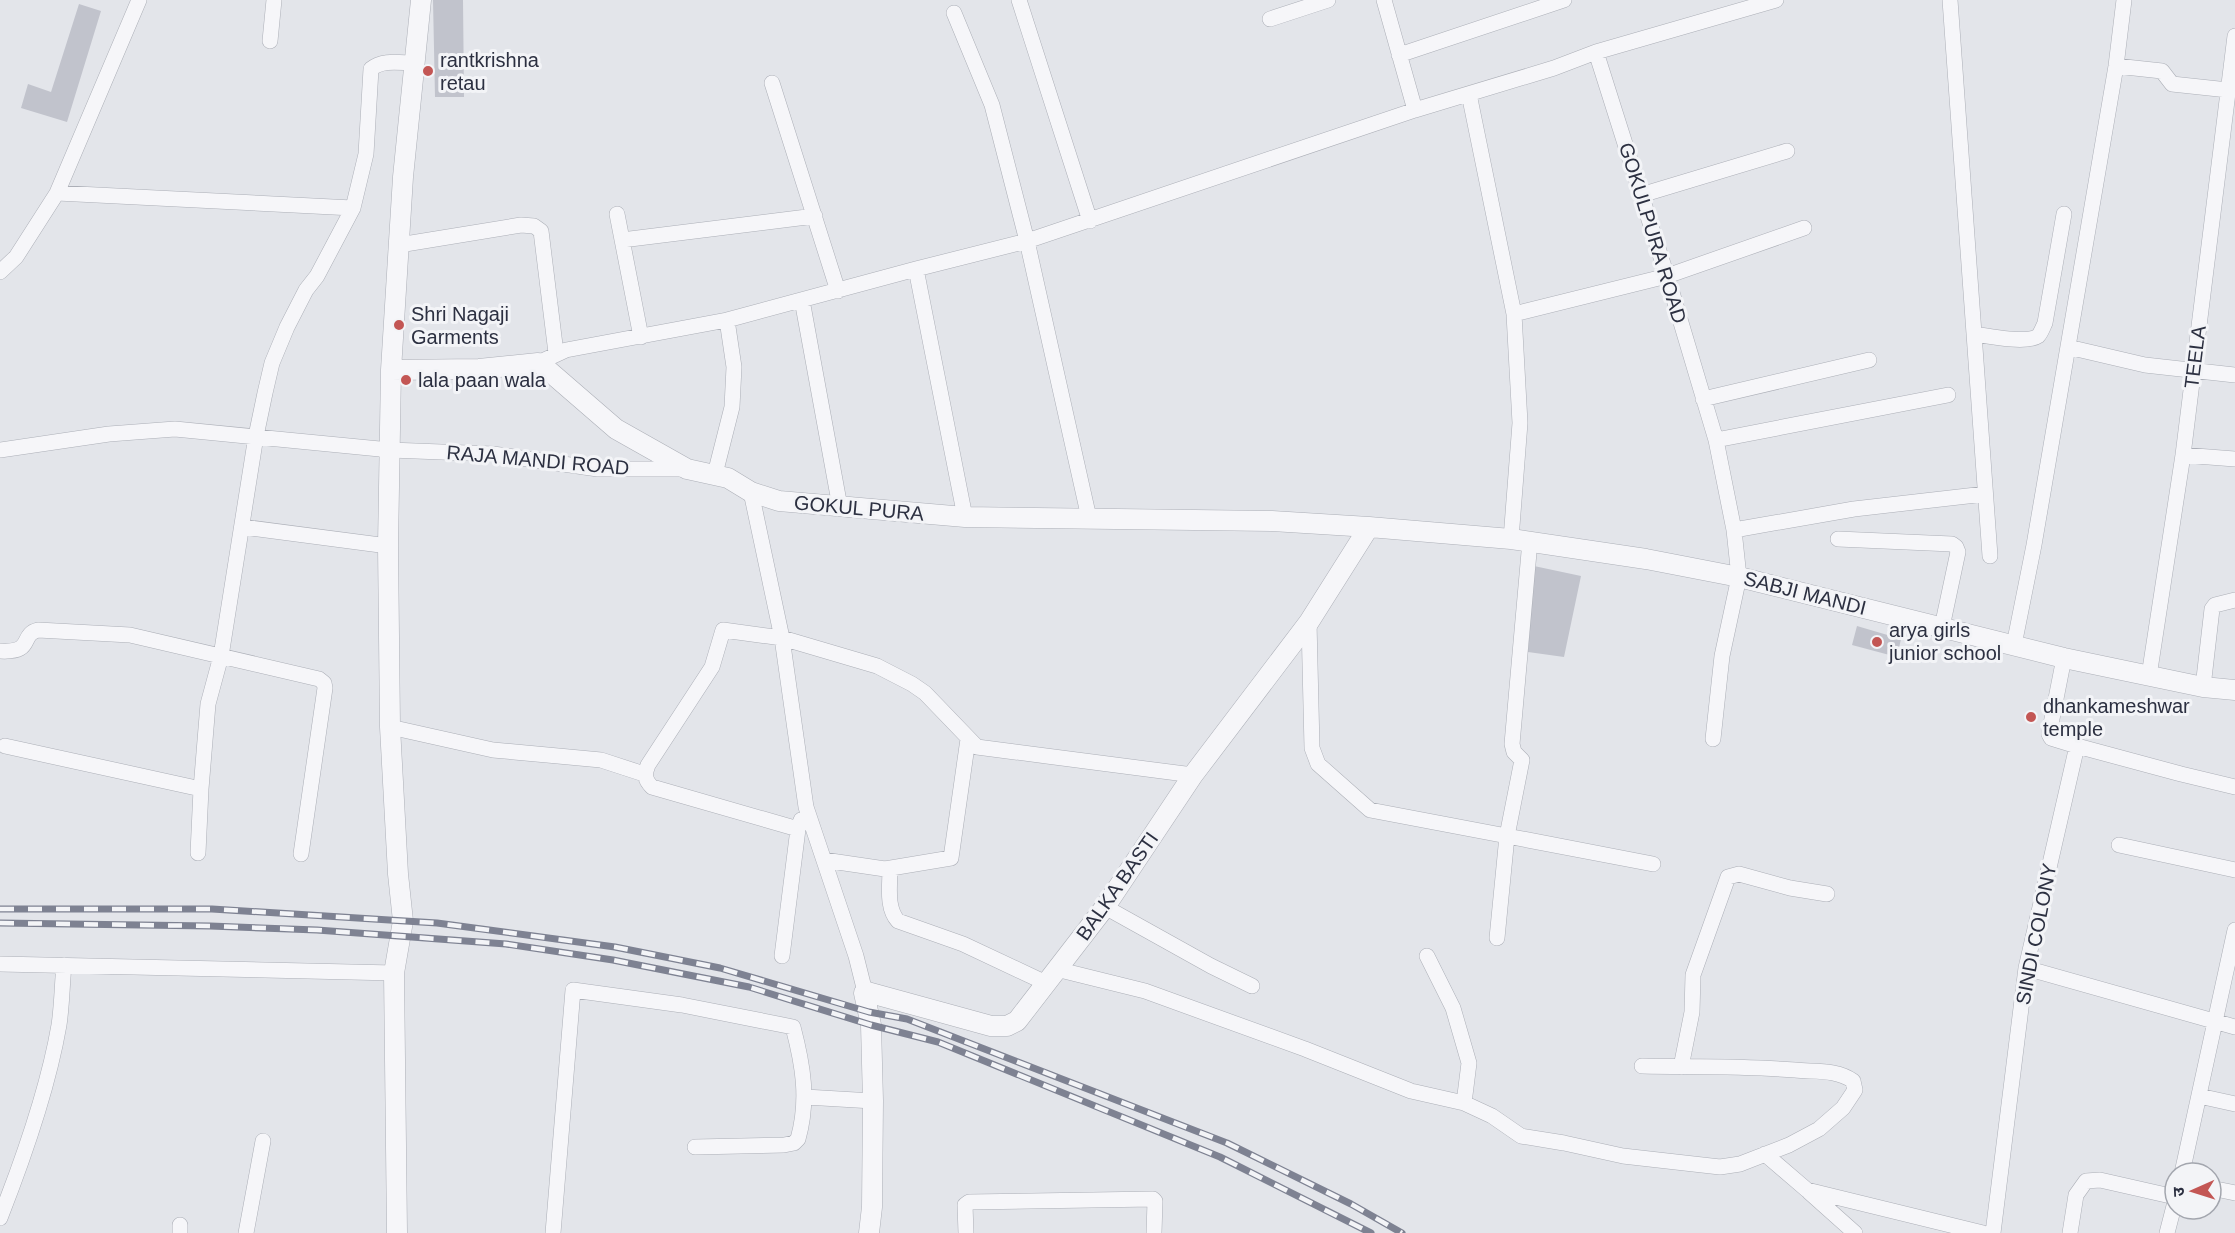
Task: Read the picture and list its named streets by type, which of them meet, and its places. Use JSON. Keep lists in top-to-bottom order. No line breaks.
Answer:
{"streets":{"street":["GOKULPURA ROAD","TEELA","RAJA MANDI ROAD","GOKUL PURA","SABJI MANDI","BALKA BASTI","SINDI COLONY"]},"crossings":[["GOKULPURA ROAD","SABJI MANDI"],["TEELA","SABJI MANDI"],["RAJA MANDI ROAD","GOKUL PURA"],["GOKUL PURA","SABJI MANDI"],["GOKUL PURA","BALKA BASTI"],["SABJI MANDI","BALKA BASTI"]],"places":["rantkrishna retau","Shri Nagaji Garments","lala paan wala","arya girls junior school","dhankameshwar temple"],"north":"left"}
